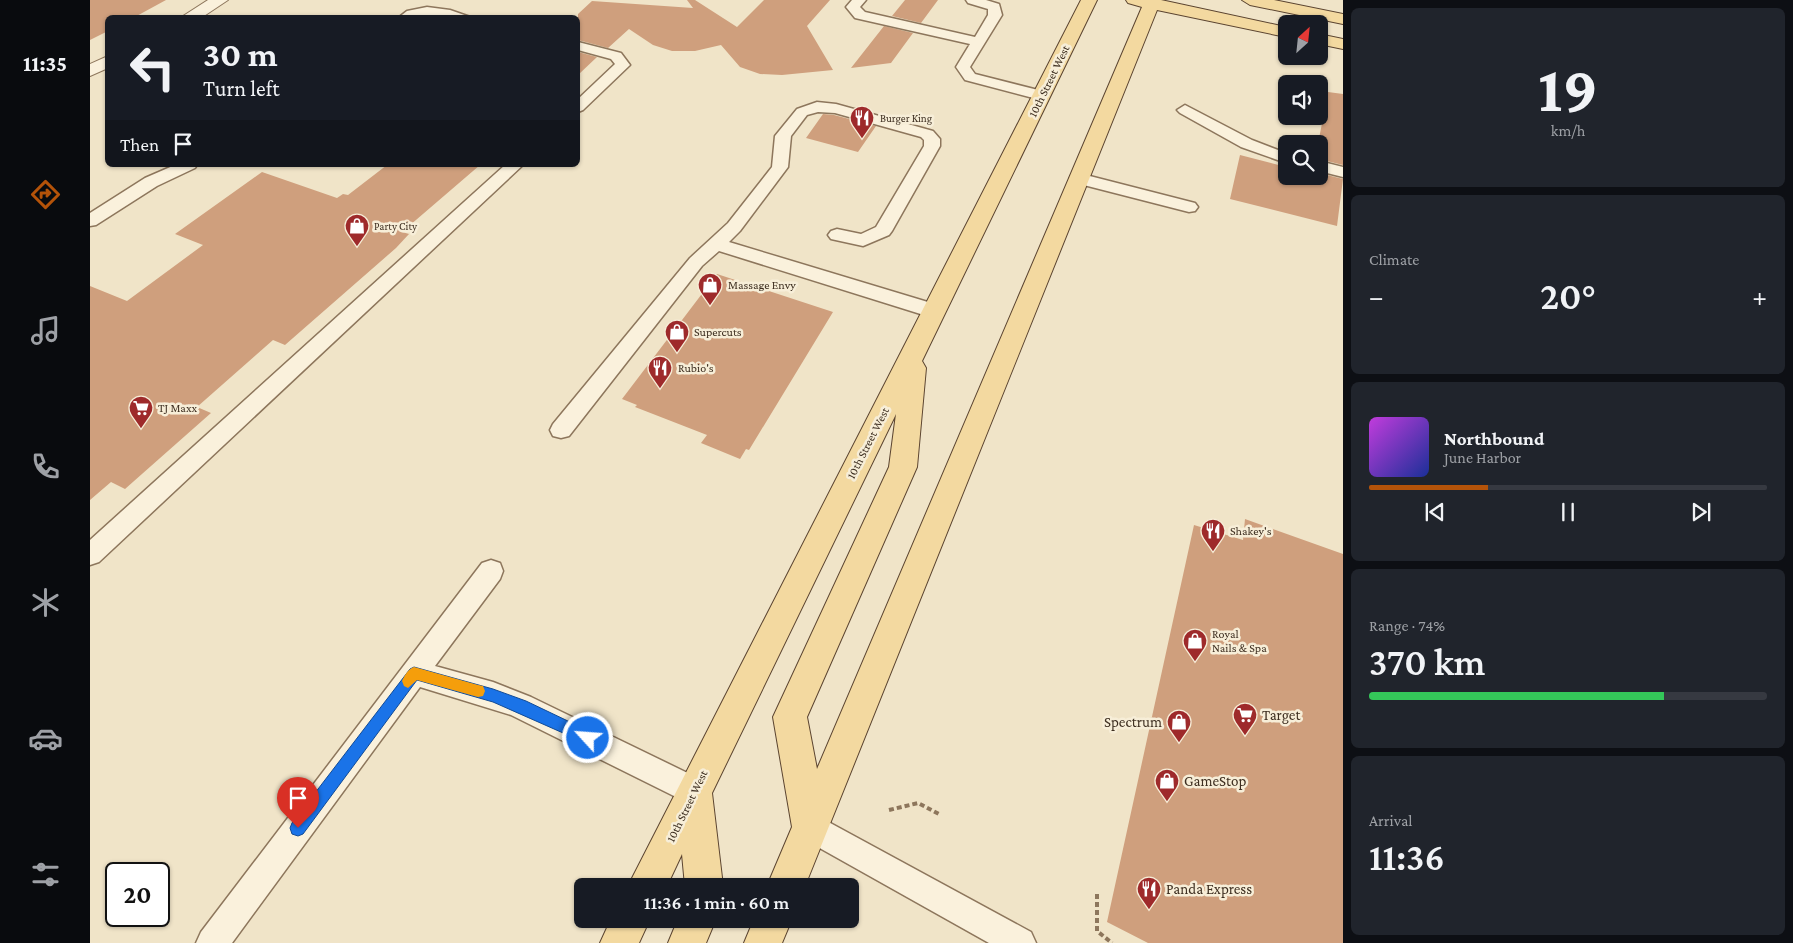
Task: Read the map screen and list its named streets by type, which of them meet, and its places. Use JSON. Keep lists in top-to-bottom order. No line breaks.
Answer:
{"streets":{"main road":["10th Street West"]},"places":{"restaurant":["Burger King","Rubio's","Shakey's","Panda Express"],"shop":["Party City","Massage Envy","Supercuts","Royal Nails & Spa","Spectrum","GameStop"],"supermarket":["TJ Maxx","Target"]},"north":"top right","page":{"tabs":"11:35","tile":[["19","km/h"],"Climate",["Range · 74%","370 km"],["Arrival","11:36"]],"turn":["30 m","Turn left"],"then":"Then","heat":["−","20°","+"],"song":["Northbound","June Harbor"],"limit":"20","trip":"11:36 · 1 min · 60 m"}}
